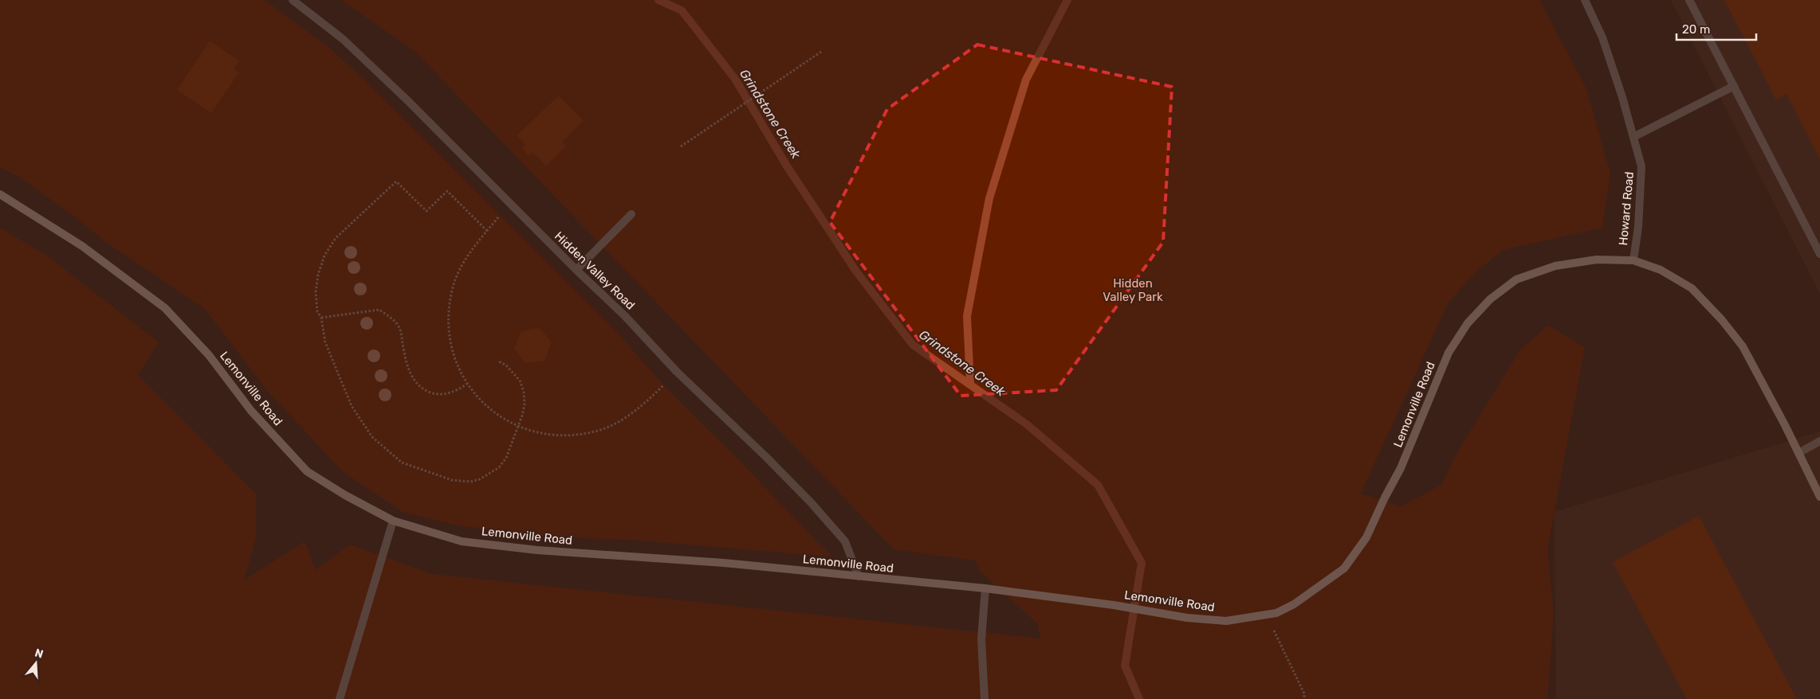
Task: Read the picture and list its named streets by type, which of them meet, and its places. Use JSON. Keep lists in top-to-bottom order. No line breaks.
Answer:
{"streets":{"street":["Howard Road","Hidden Valley Road","Lemonville Road"]},"crossings":[["Howard Road","Lemonville Road"],["Hidden Valley Road","Lemonville Road"]],"water":["Grindstone Creek"],"parks":["Hidden Valley Park"],"scale_bar":"20 m","north":"top"}
